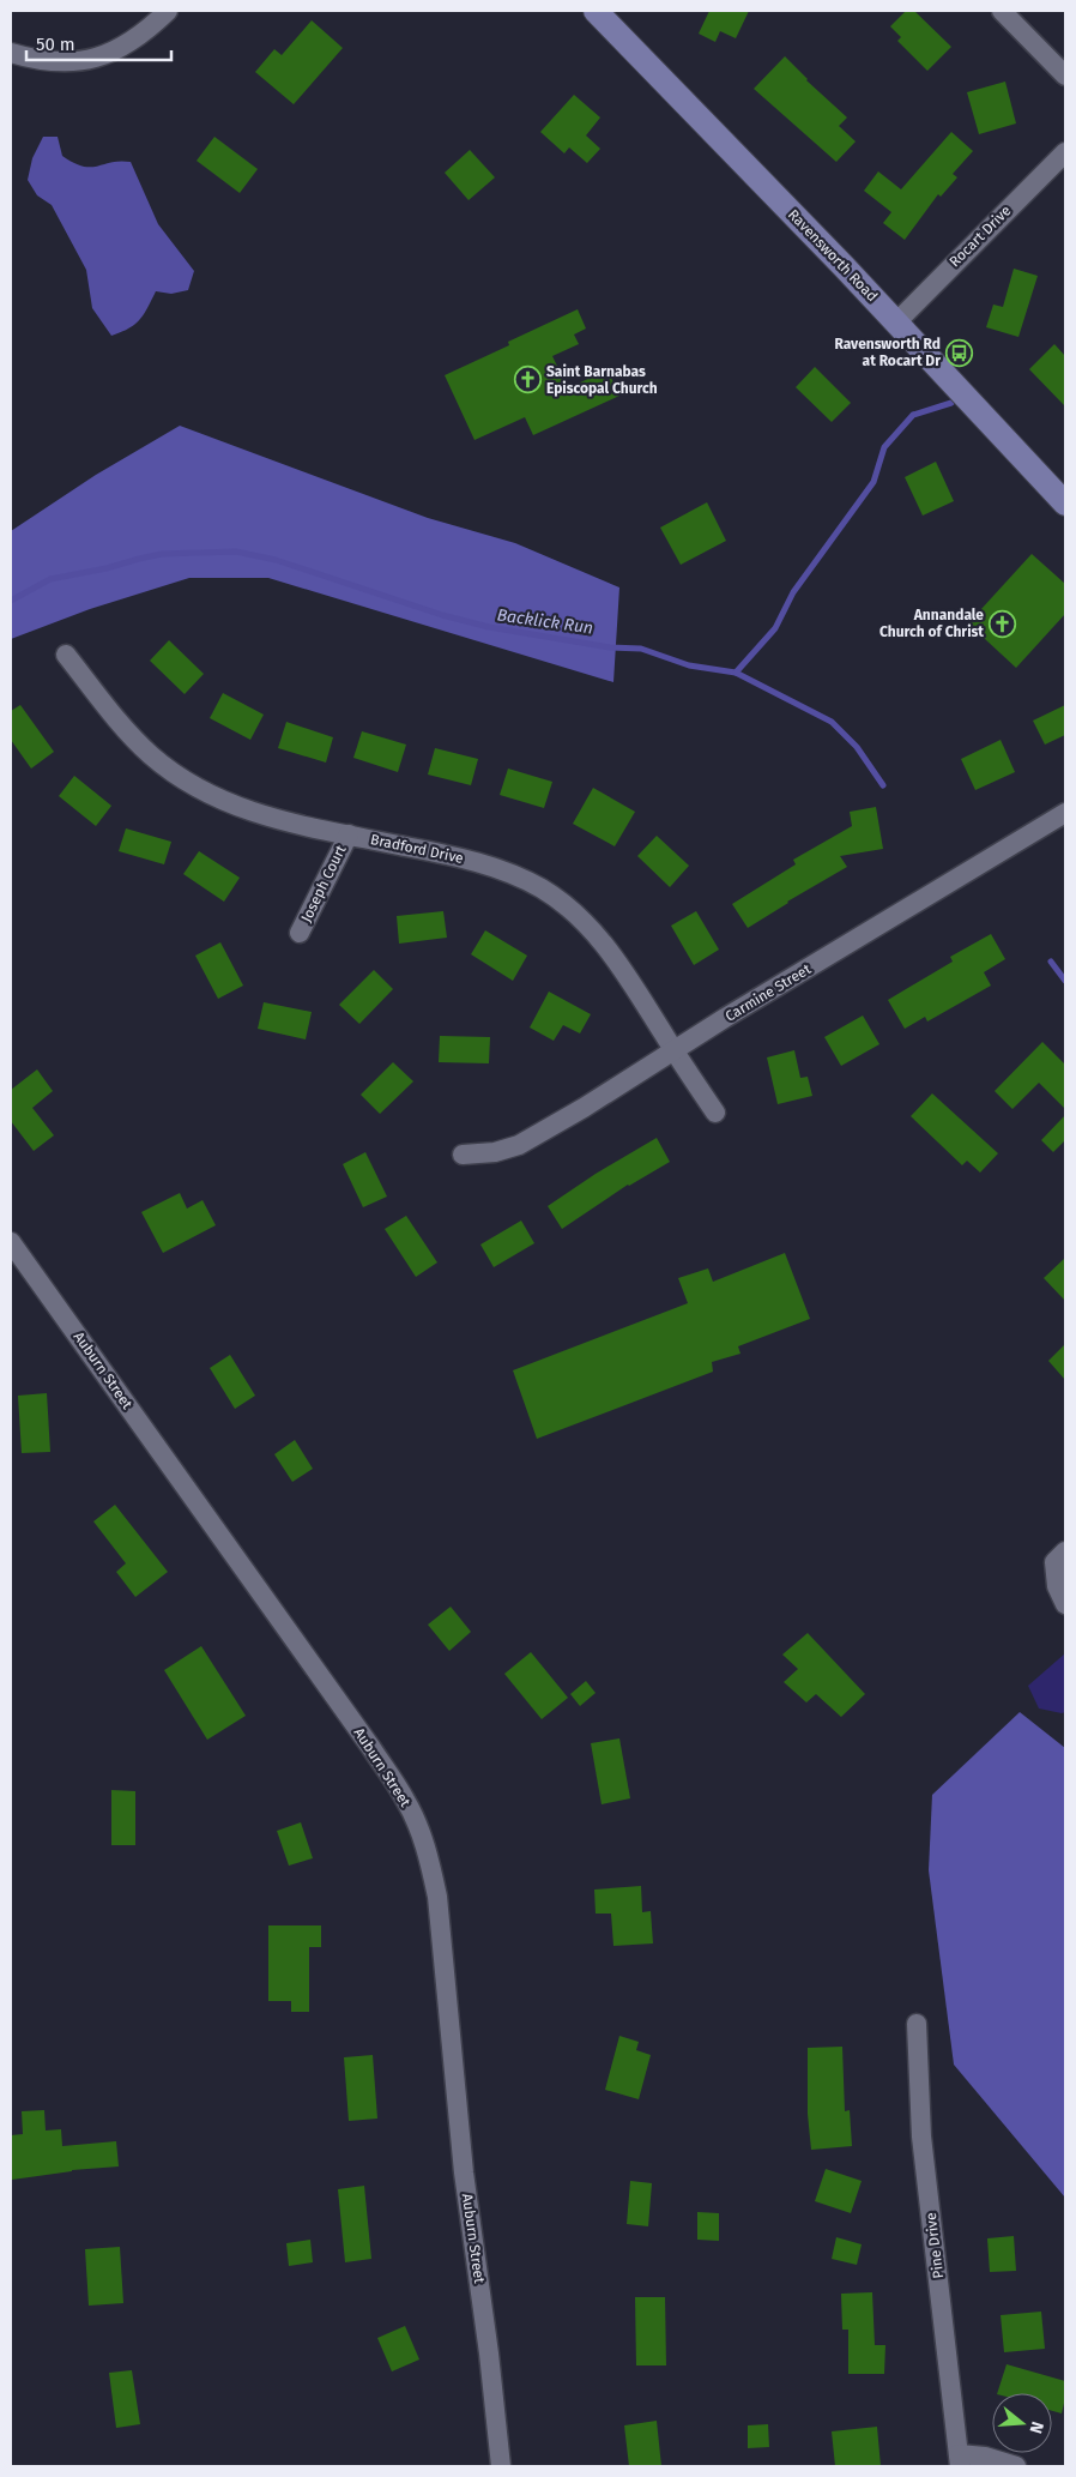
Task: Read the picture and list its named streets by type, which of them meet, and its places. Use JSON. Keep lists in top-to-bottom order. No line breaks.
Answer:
{"streets":{"main road":["Ravensworth Road"],"street":["Rocart Drive","Bradford Drive","Joseph Court","Carmine Street","Auburn Street","Pine Drive"]},"crossings":[["Rocart Drive","Ravensworth Road"],["Bradford Drive","Joseph Court"],["Bradford Drive","Carmine Street"]],"water":["Backlick Run"],"places":{"bus stop":["Ravensworth Rd at Rocart Dr"],"church":["Saint Barnabas Episcopal Church","Annandale Church of Christ"]},"scale_bar":"50 m","north":"right"}
